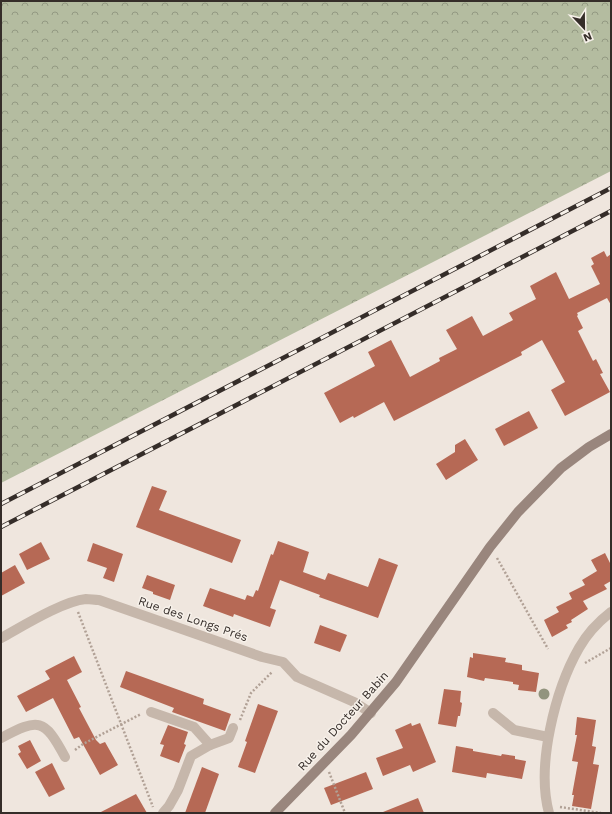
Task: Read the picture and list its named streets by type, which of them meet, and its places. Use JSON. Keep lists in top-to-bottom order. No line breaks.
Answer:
{"streets":{"main road":["Rue du Docteur Babin"],"street":["Rue des Longs Prés"]},"north":"bottom"}
